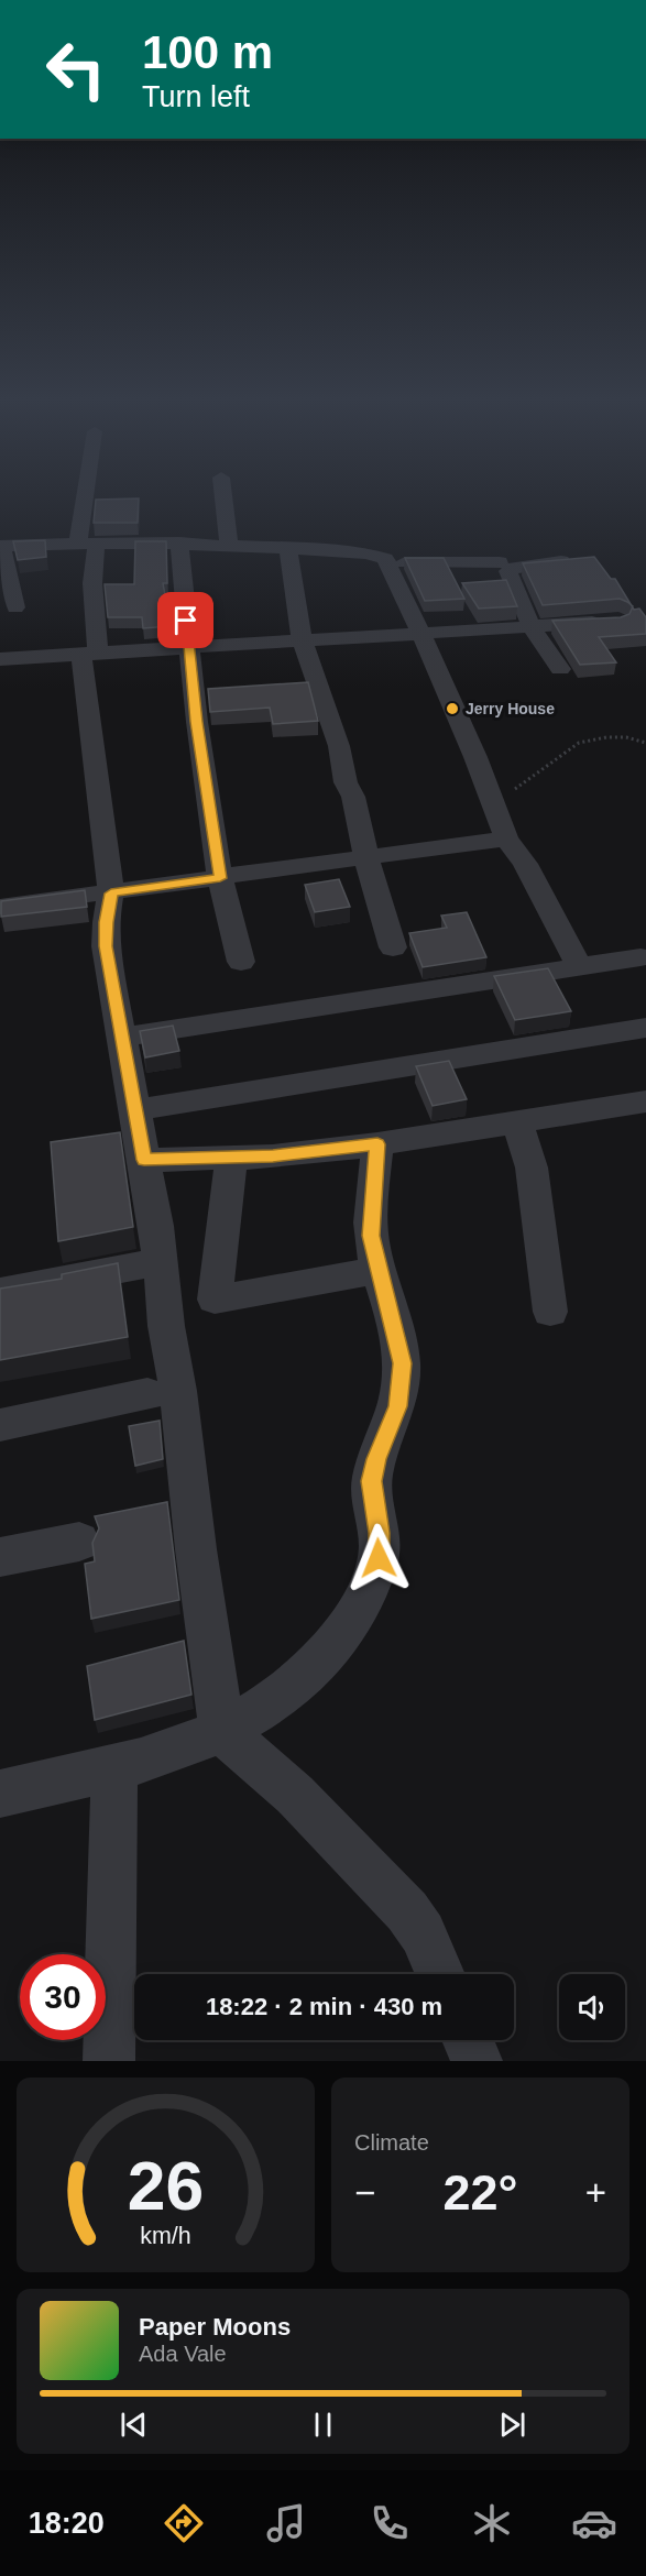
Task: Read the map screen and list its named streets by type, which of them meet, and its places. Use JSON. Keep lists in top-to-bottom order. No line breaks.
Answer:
{"places":["Jerry House"],"page":{"turn":["100 m","Turn left"],"limit":"30","trip":"18:22 · 2 min · 430 m","tile":"Climate","heat":["−","22°","+"],"song":["Paper Moons","Ada Vale"],"tabs":"18:20","gauge":["26","km/h"]}}
